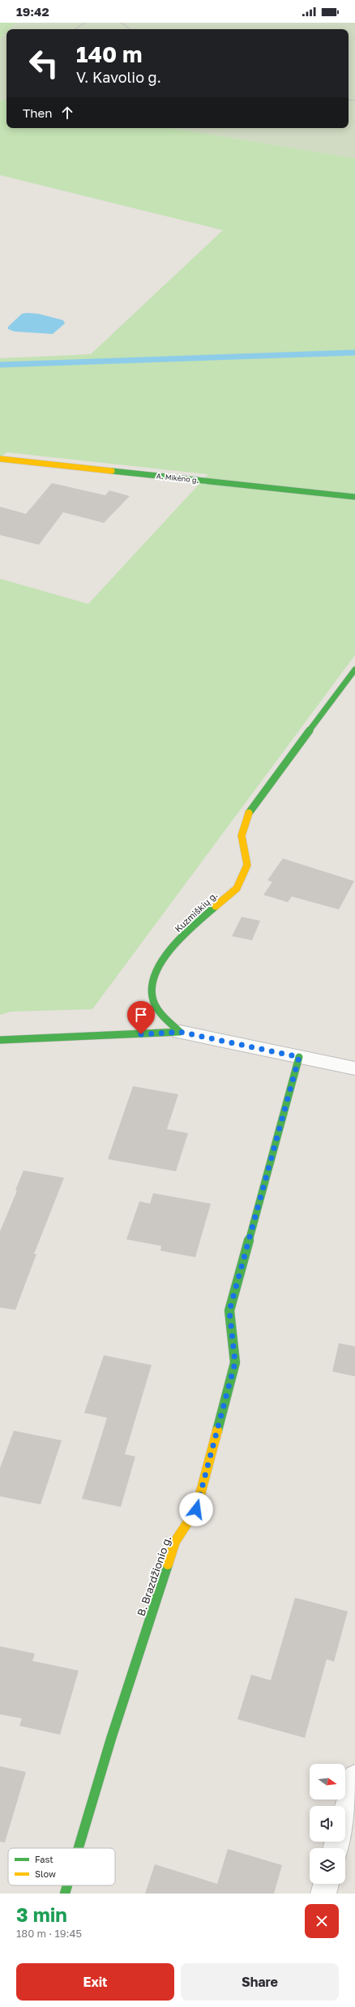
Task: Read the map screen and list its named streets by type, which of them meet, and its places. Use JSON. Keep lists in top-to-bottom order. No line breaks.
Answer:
{"streets":{"street":["A. Mikėno g.","Kuzmiškių g.","B. Brazdžionio g."]},"legend":["Fast","Slow"],"north":"right","page":{"status":"19:42","turn":["140 m","V. Kavolio g."],"then":"Then","heading":["3 min","180 m · 19:45"],"buttons":["Exit","Share"]}}
